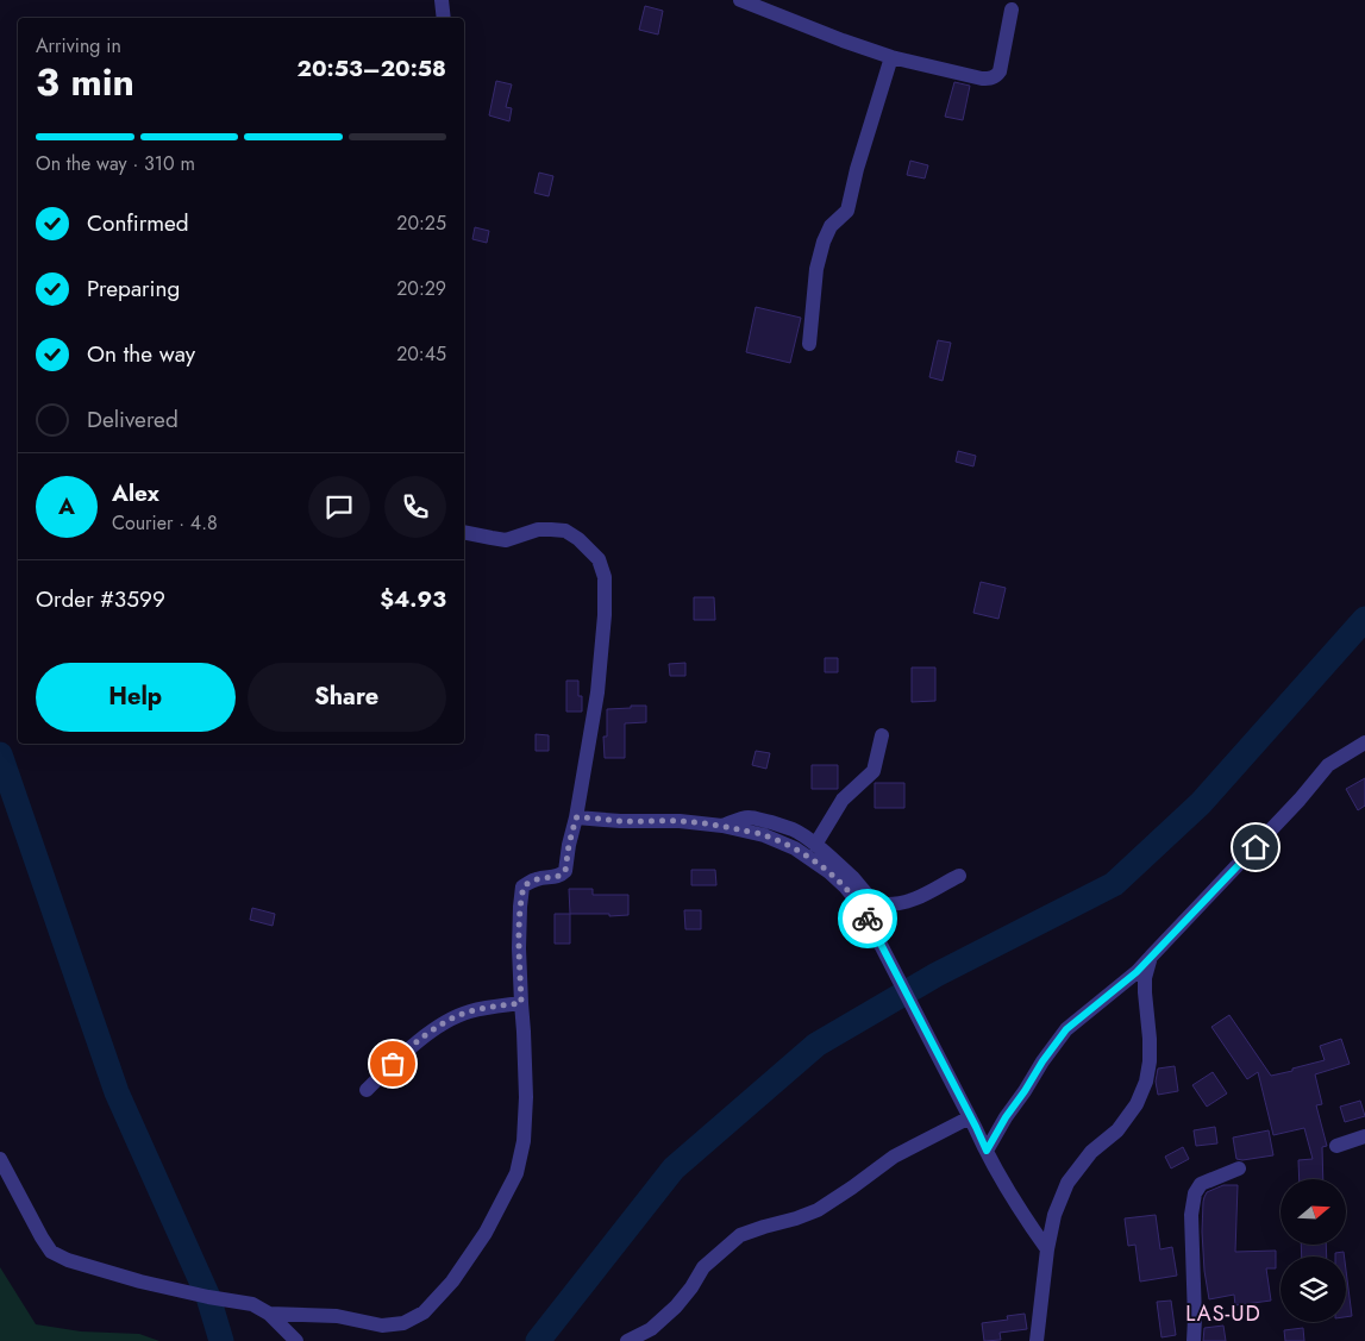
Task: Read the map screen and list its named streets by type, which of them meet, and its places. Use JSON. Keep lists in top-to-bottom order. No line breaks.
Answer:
{"districts":["LAS-UD"],"north":"right","page":{"heading":["3 min","Arriving in","20:53–20:58"],"panel":["Alex","Courier · 4.8","Order #3599","$4.93"],"bar":"On the way · 310 m","list":[["Confirmed","20:25"],["Preparing","20:29"],["On the way","20:45"],"Delivered"],"round":"A","buttons":["Help","Share"]}}
